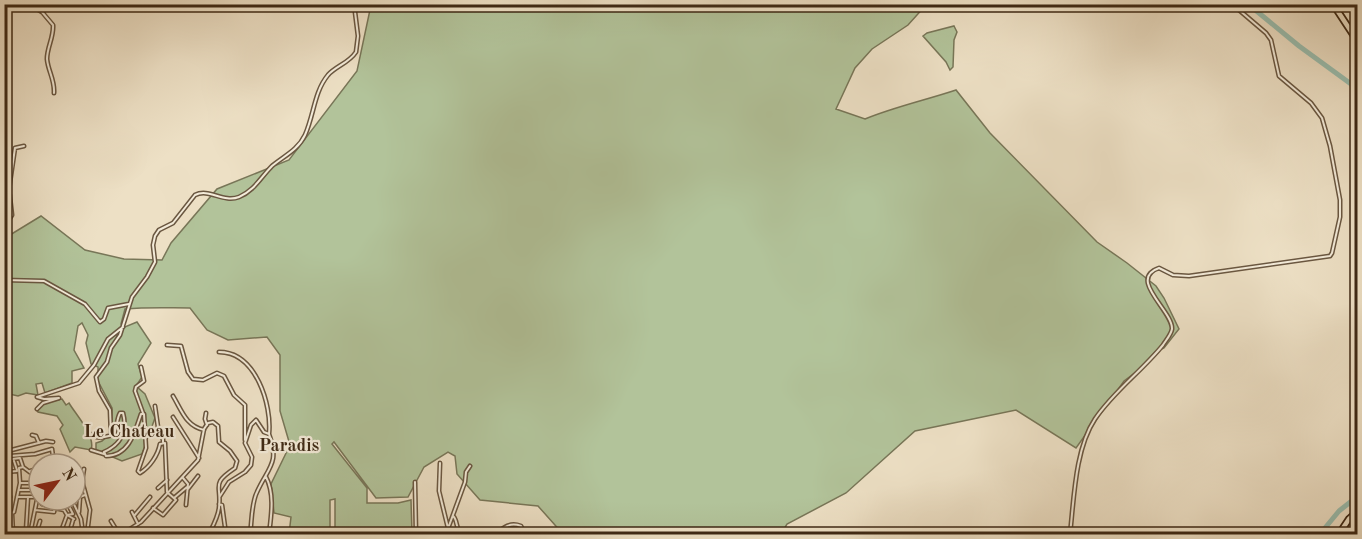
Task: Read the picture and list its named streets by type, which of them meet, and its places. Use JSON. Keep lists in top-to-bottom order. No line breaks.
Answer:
{"districts":["Le Chateau","Paradis"],"north":"top right"}
